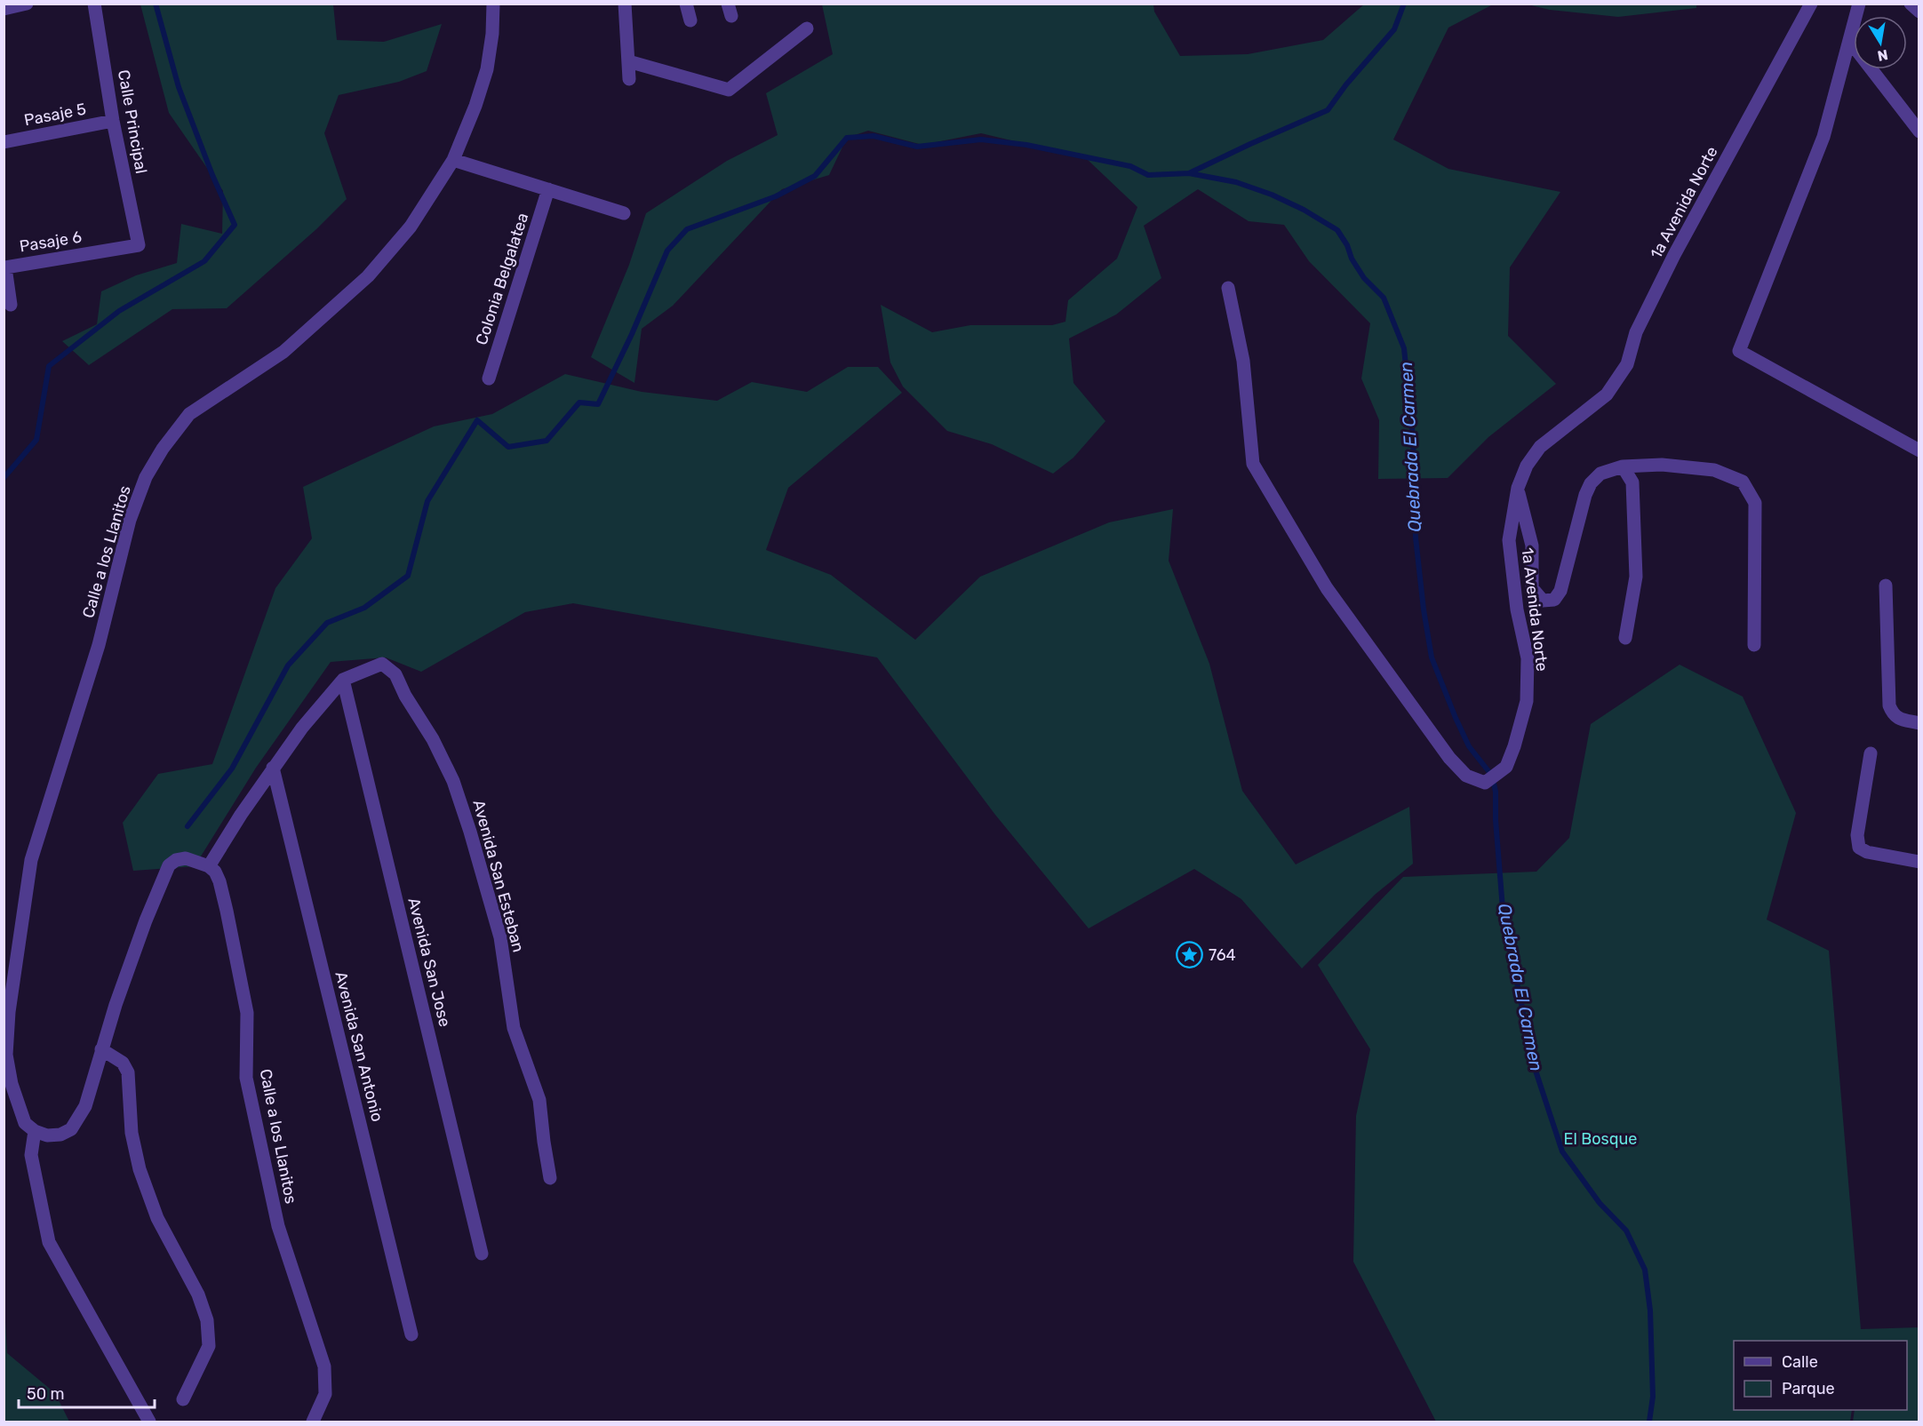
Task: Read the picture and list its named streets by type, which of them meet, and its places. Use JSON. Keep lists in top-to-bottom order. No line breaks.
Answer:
{"streets":{"street":["Pasaje 5","Calle Principal","1a Avenida Norte","Pasaje 6","Colonia Belgalatea","Calle a los Llanitos","Avenida San Esteban","Avenida San Jose","Avenida San Antonio"]},"crossings":[["Pasaje 5","Calle Principal"],["Calle Principal","Pasaje 6"],["Avenida San Esteban","Avenida San Jose"]],"water":["Quebrada El Carmen"],"parks":["El Bosque"],"places":{"place":["764"]},"legend":["Calle","Parque"],"scale_bar":"50 m","north":"bottom"}
